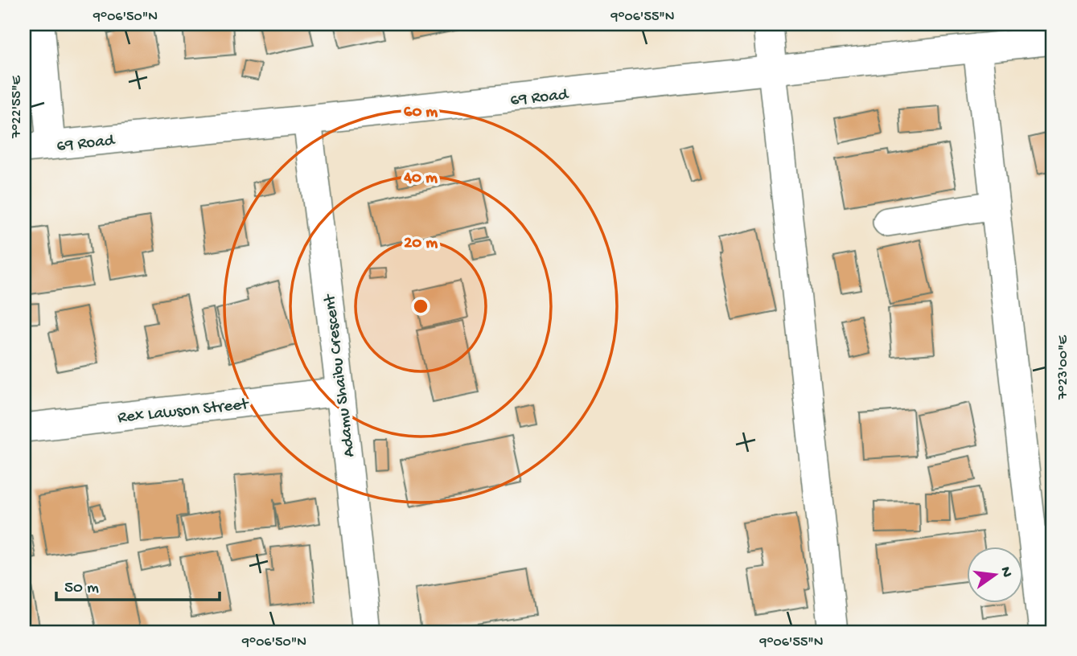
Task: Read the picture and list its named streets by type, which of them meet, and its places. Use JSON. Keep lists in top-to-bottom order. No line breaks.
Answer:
{"streets":{"street":["69 Road","Adamu Shaibu Crescent","Rex Lawson Street"]},"crossings":[["69 Road","Adamu Shaibu Crescent"],["Adamu Shaibu Crescent","Rex Lawson Street"]],"scale_bar":"50 m","north":"right","coordinates":["9°06'50\"N","9°06'55\"N","7°22'55\"E","7°23'00\"E"],"rings":["60 m","40 m","20 m"]}
